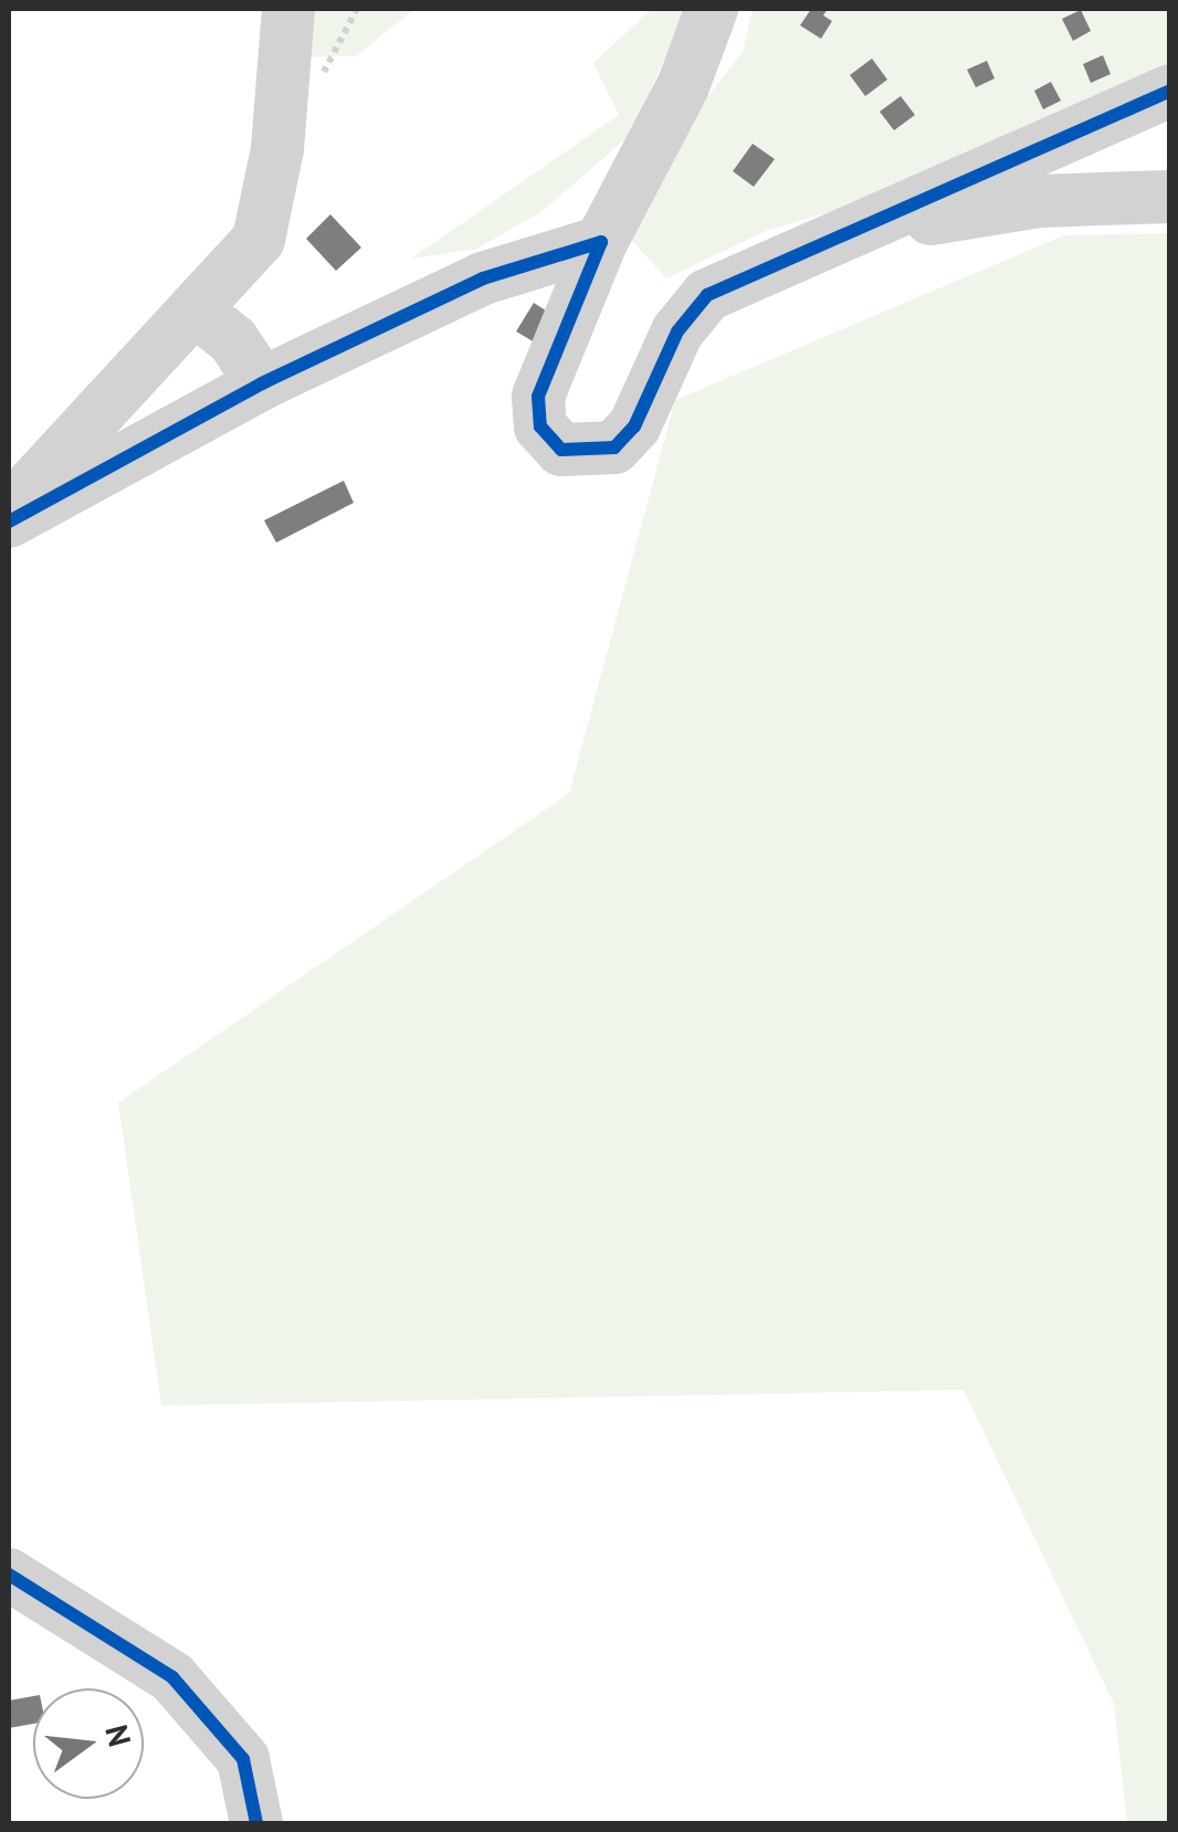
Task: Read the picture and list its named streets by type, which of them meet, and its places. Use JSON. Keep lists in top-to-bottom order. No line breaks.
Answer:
{"north":"right"}
